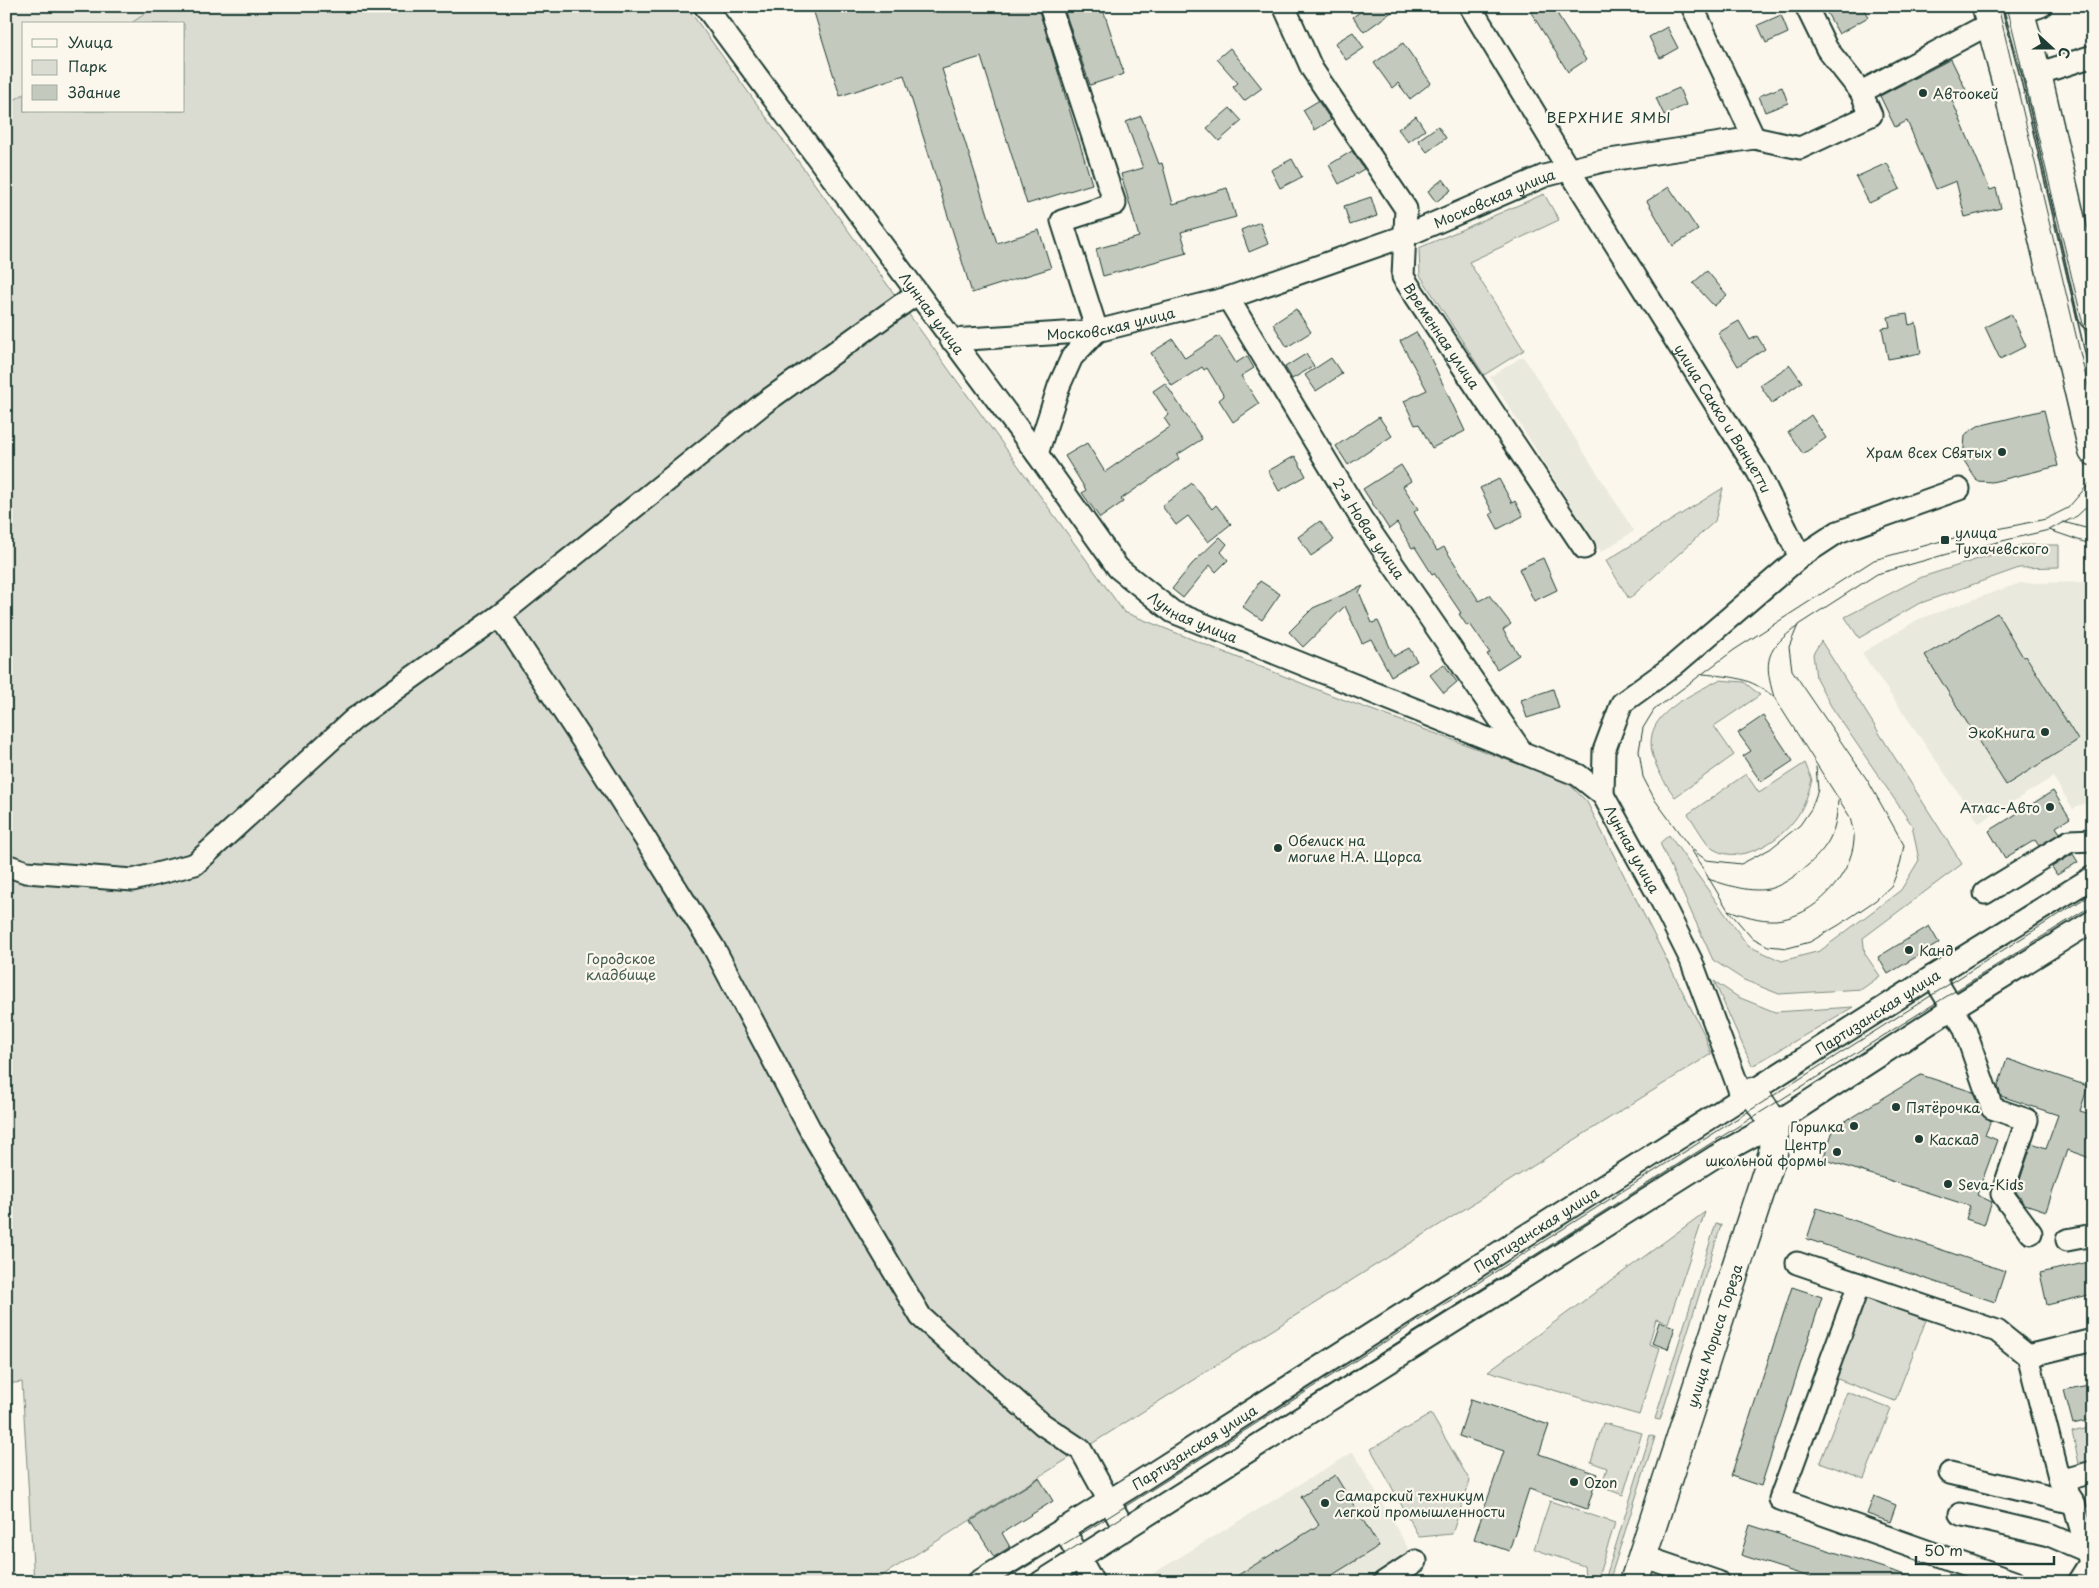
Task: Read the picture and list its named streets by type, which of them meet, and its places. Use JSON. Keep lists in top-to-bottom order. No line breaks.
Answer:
{"streets":{"main road":["улица Мориса Тореза"],"street":["Московская улица","Лунная улица","Временная улица","улица Сакко и Ванцетти","2-я Новая улица","Партизанская улица"]},"crossings":[["Московская улица","Лунная улица"],["Московская улица","Временная улица"],["Московская улица","улица Сакко и Ванцетти"],["Московская улица","2-я Новая улица"],["Лунная улица","2-я Новая улица"],["Лунная улица","Партизанская улица"]],"districts":["ВЕРХНИЕ ЯМЫ"],"parks":["Городское кладбище"],"places":{"other":["Автоокей","Храм всех Святых","ЭкоКнига","Атлас-Авто","Обелиск на могиле Н.А. Щорса","Канд","Пятёрочка","Горилка","Каскад","Центр школьной формы","Seva-Kids","Ozon","Самарский техникум легкой промышленности"],"transit":["улица Тухачевского"]},"legend":["Улица","Парк","Здание"],"scale_bar":"50 m","north":"right"}
